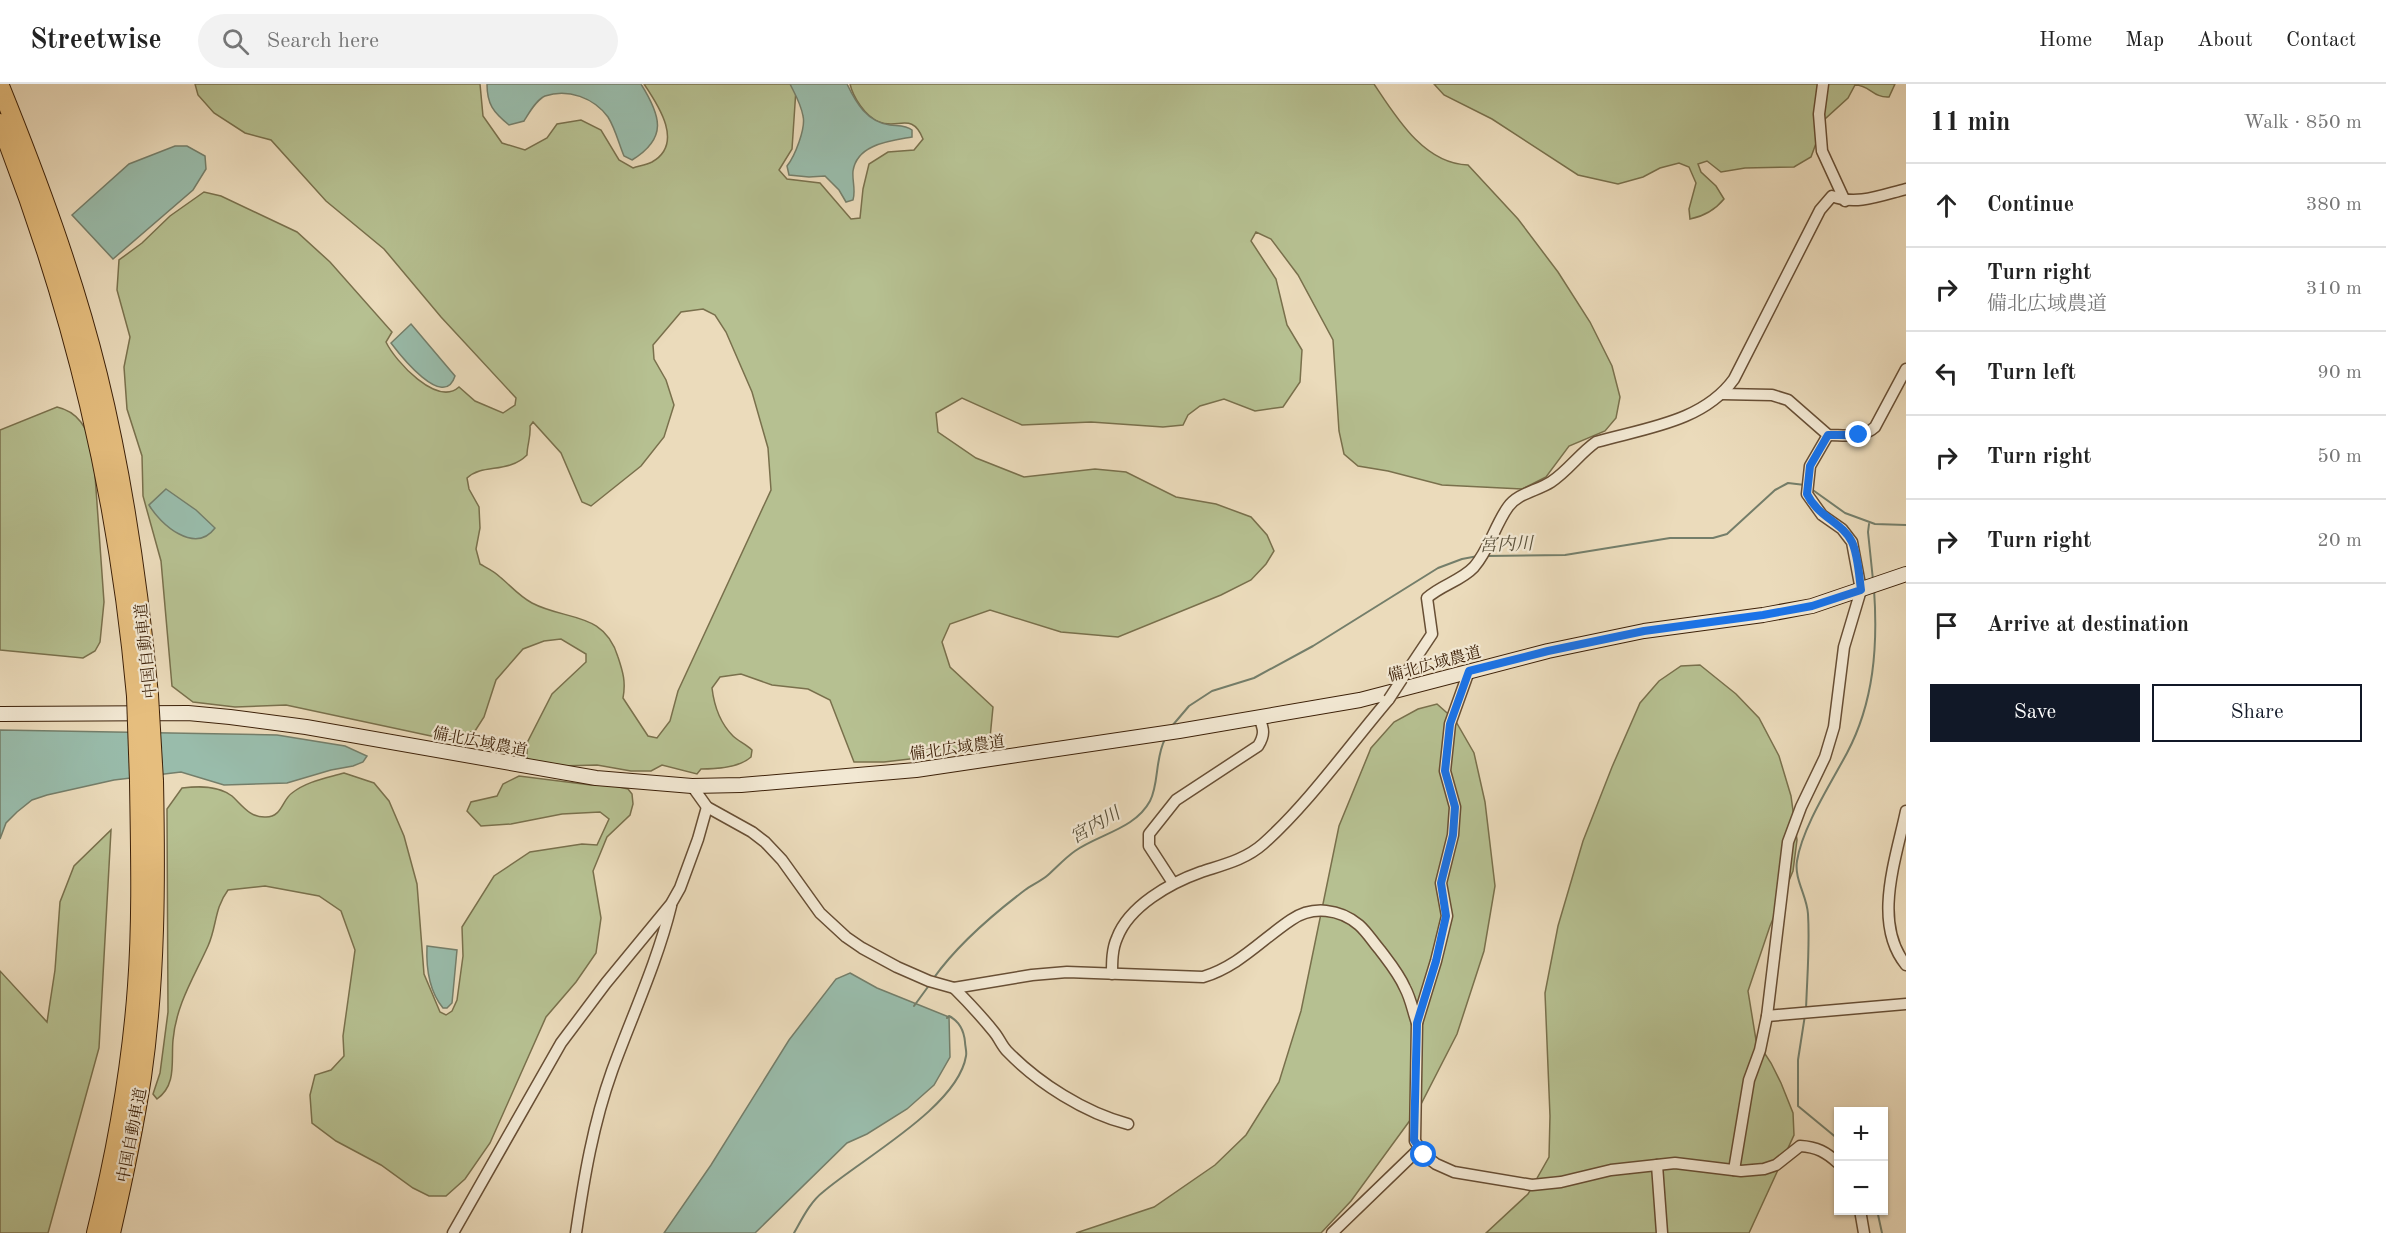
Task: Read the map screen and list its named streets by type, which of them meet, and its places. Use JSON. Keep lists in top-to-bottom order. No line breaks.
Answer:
{"streets":{"highway":["中国自動車道"],"street":["備北広域農道"]},"water":["宮内川"],"page":{"header":"Streetwise","search":"Search here","nav":["Home","Map","About","Contact"],"heading":["11 min","Walk · 850 m"],"list":[["Continue","380 m"],["Turn right","備北広域農道","310 m"],["Turn left","90 m"],["Turn right","50 m"],["Turn right","20 m"],"Arrive at destination"],"buttons":["Save","Share"],"map_buttons":["+","−"]}}
